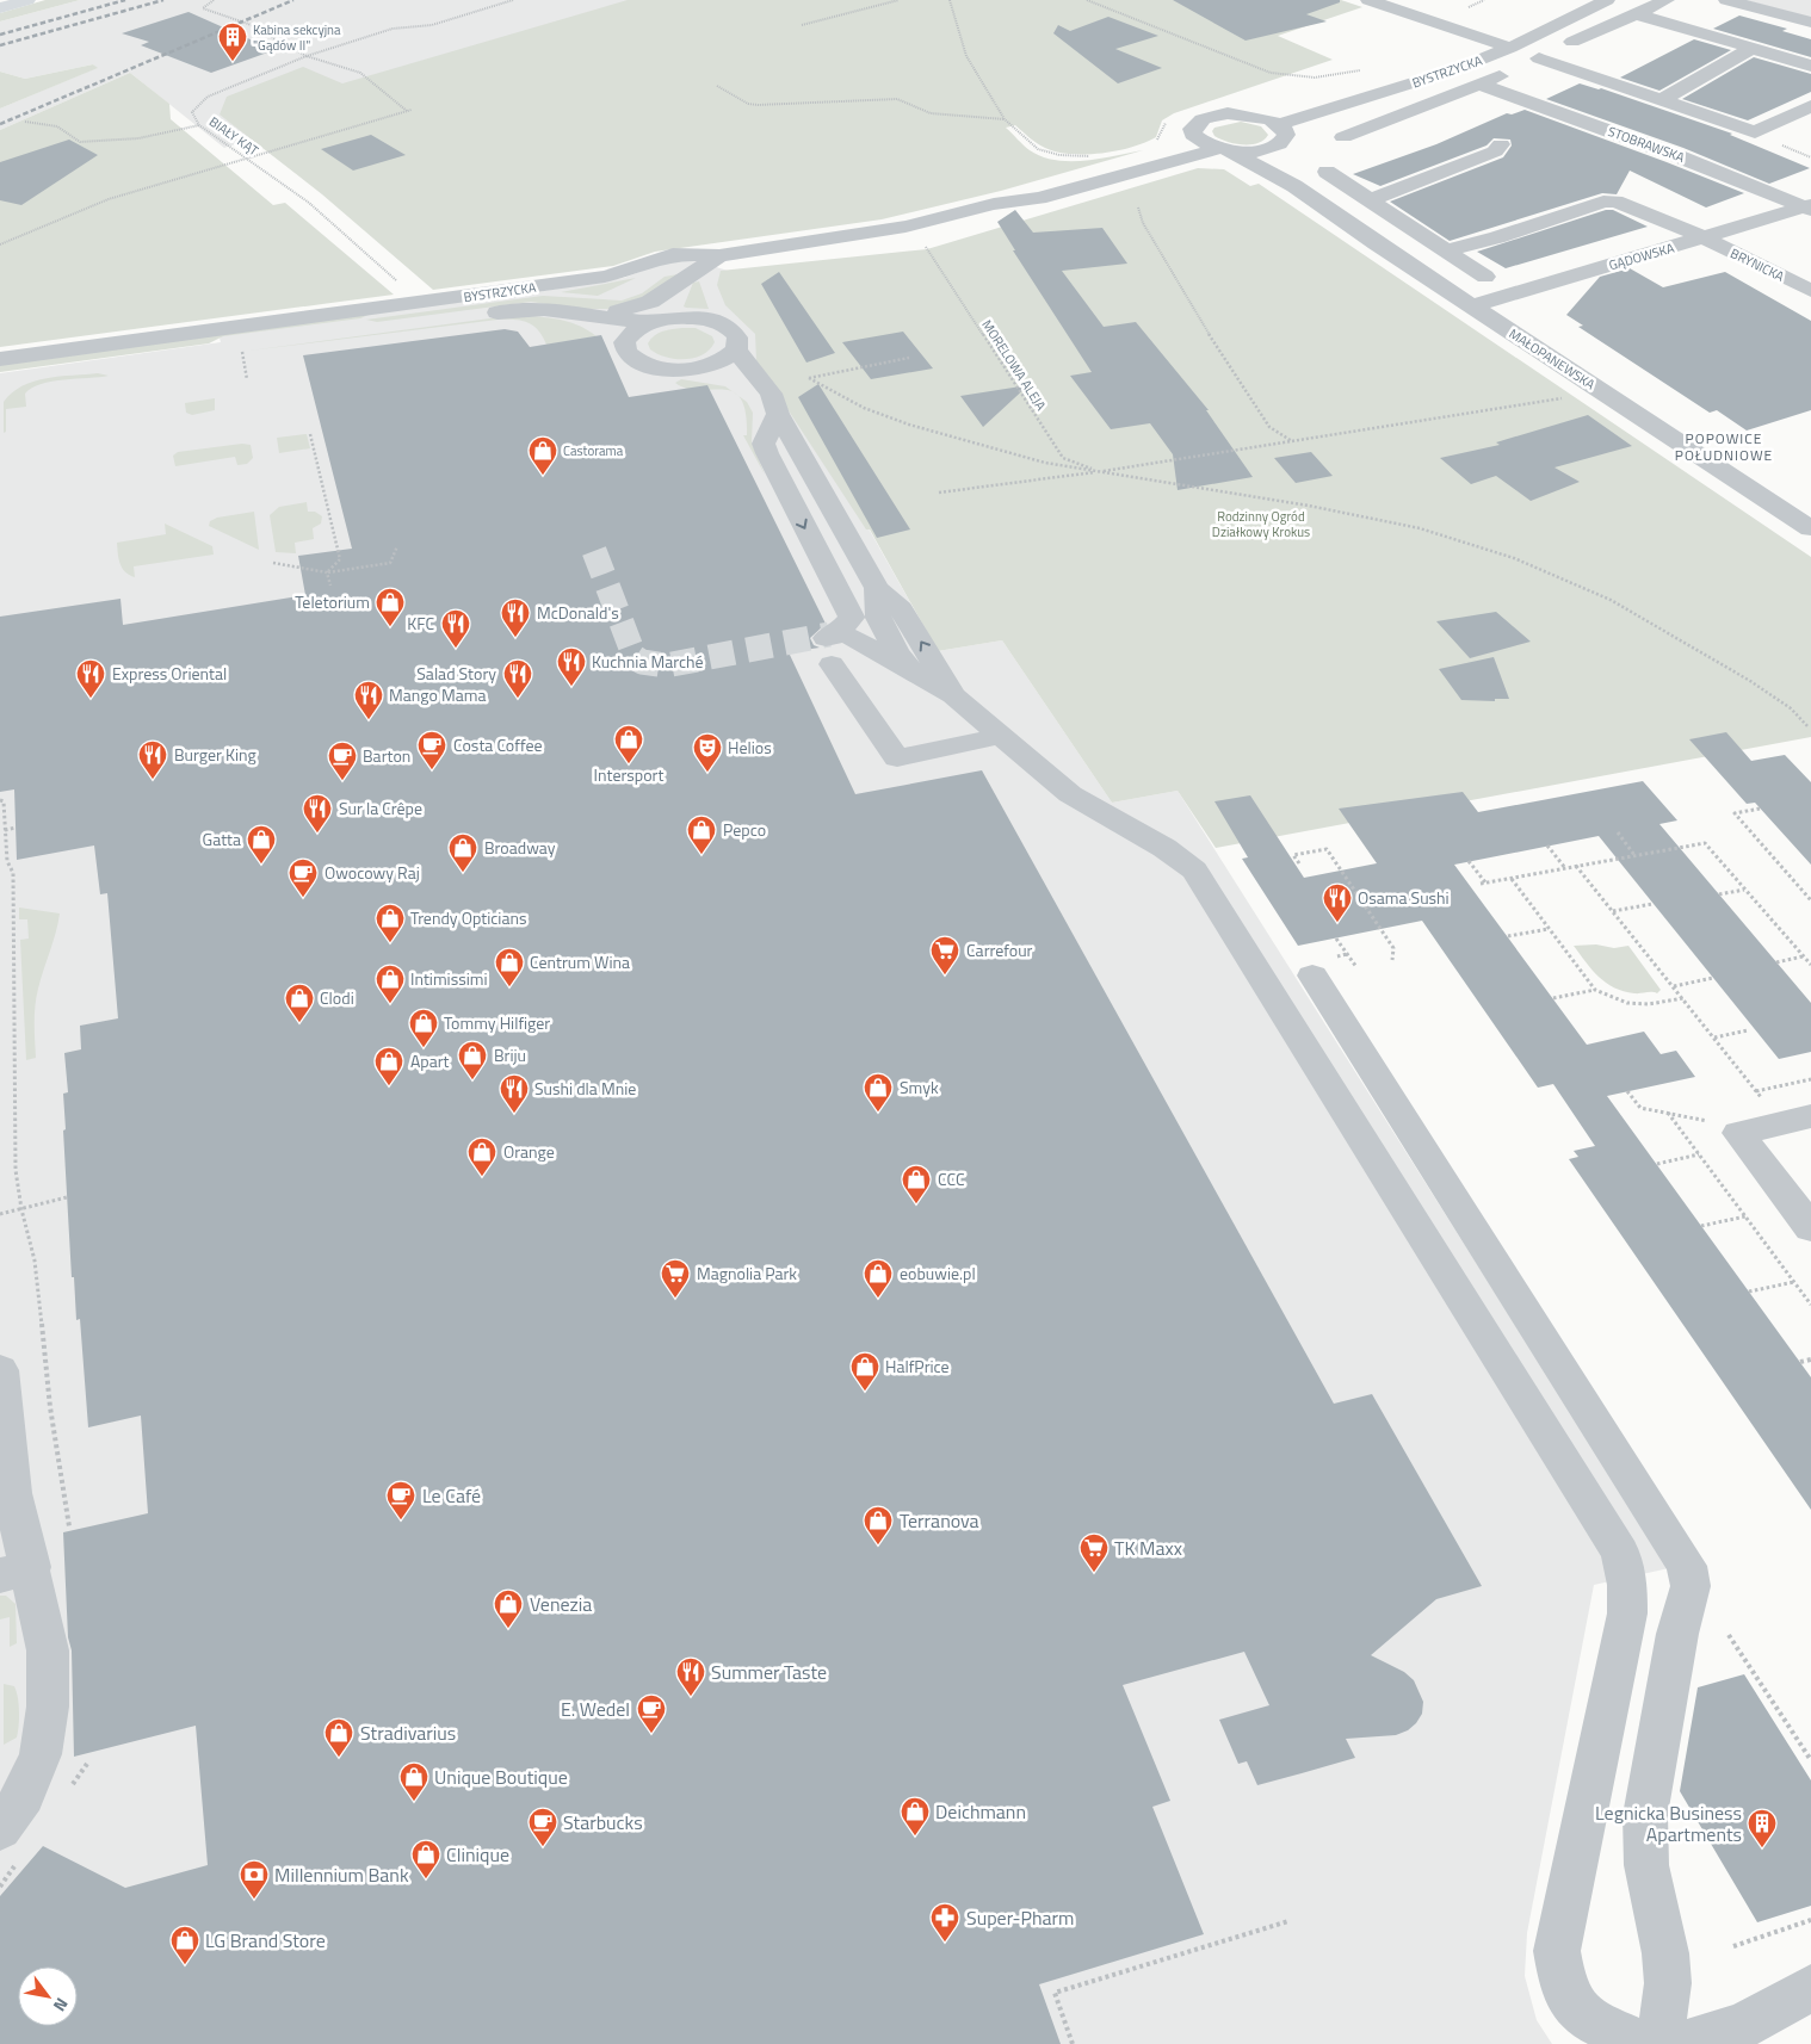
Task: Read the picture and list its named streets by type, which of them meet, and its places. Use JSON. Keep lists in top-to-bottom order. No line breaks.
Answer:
{"streets":{"street":["BYSTRZYCKA","STOBRAWSKA","GĄDOWSKA","BRYNICKA","MAŁOPANEWSKA"],"path":["BIAŁY KĄT","MORELOWA ALEJA"]},"crossings":[["BYSTRZYCKA","BIAŁY KĄT"],["BYSTRZYCKA","MAŁOPANEWSKA"],["STOBRAWSKA","GĄDOWSKA"],["GĄDOWSKA","BRYNICKA"],["GĄDOWSKA","MAŁOPANEWSKA"]],"districts":["POPOWICE POŁUDNIOWE"],"parks":["Rodzinny Ogród Działkowy Krokus"],"places":{"building":["Kabina sekcyjna \"Gądów II\"","Legnicka Business Apartments"],"shop":["Castorama","Teletorium","Intersport","Pepco","Gatta","Broadway","Trendy Opticians","Centrum Wina","Intimissimi","Clodi","Tommy Hilfiger","Briju","Apart","Smyk","Orange","CCC","eobuwie.pl","HalfPrice","Terranova","Venezia","Stradivarius","Unique Boutique","Deichmann","Clinique","LG Brand Store"],"restaurant":["McDonald's","KFC","Kuchnia Marché","Express Oriental","Salad Story","Mango Mama","Burger King","Sur la Crêpe","Osama Sushi","Sushi dla Mnie","Summer Taste"],"cafe":["Costa Coffee","Barton","Owocowy Raj","Le Café","E. Wedel","Starbucks"],"theatre":["Helios"],"supermarket":["Carrefour","Magnolia Park","TK Maxx"],"bank":["Millennium Bank"],"pharmacy":["Super-Pharm"]},"north":"bottom right"}
